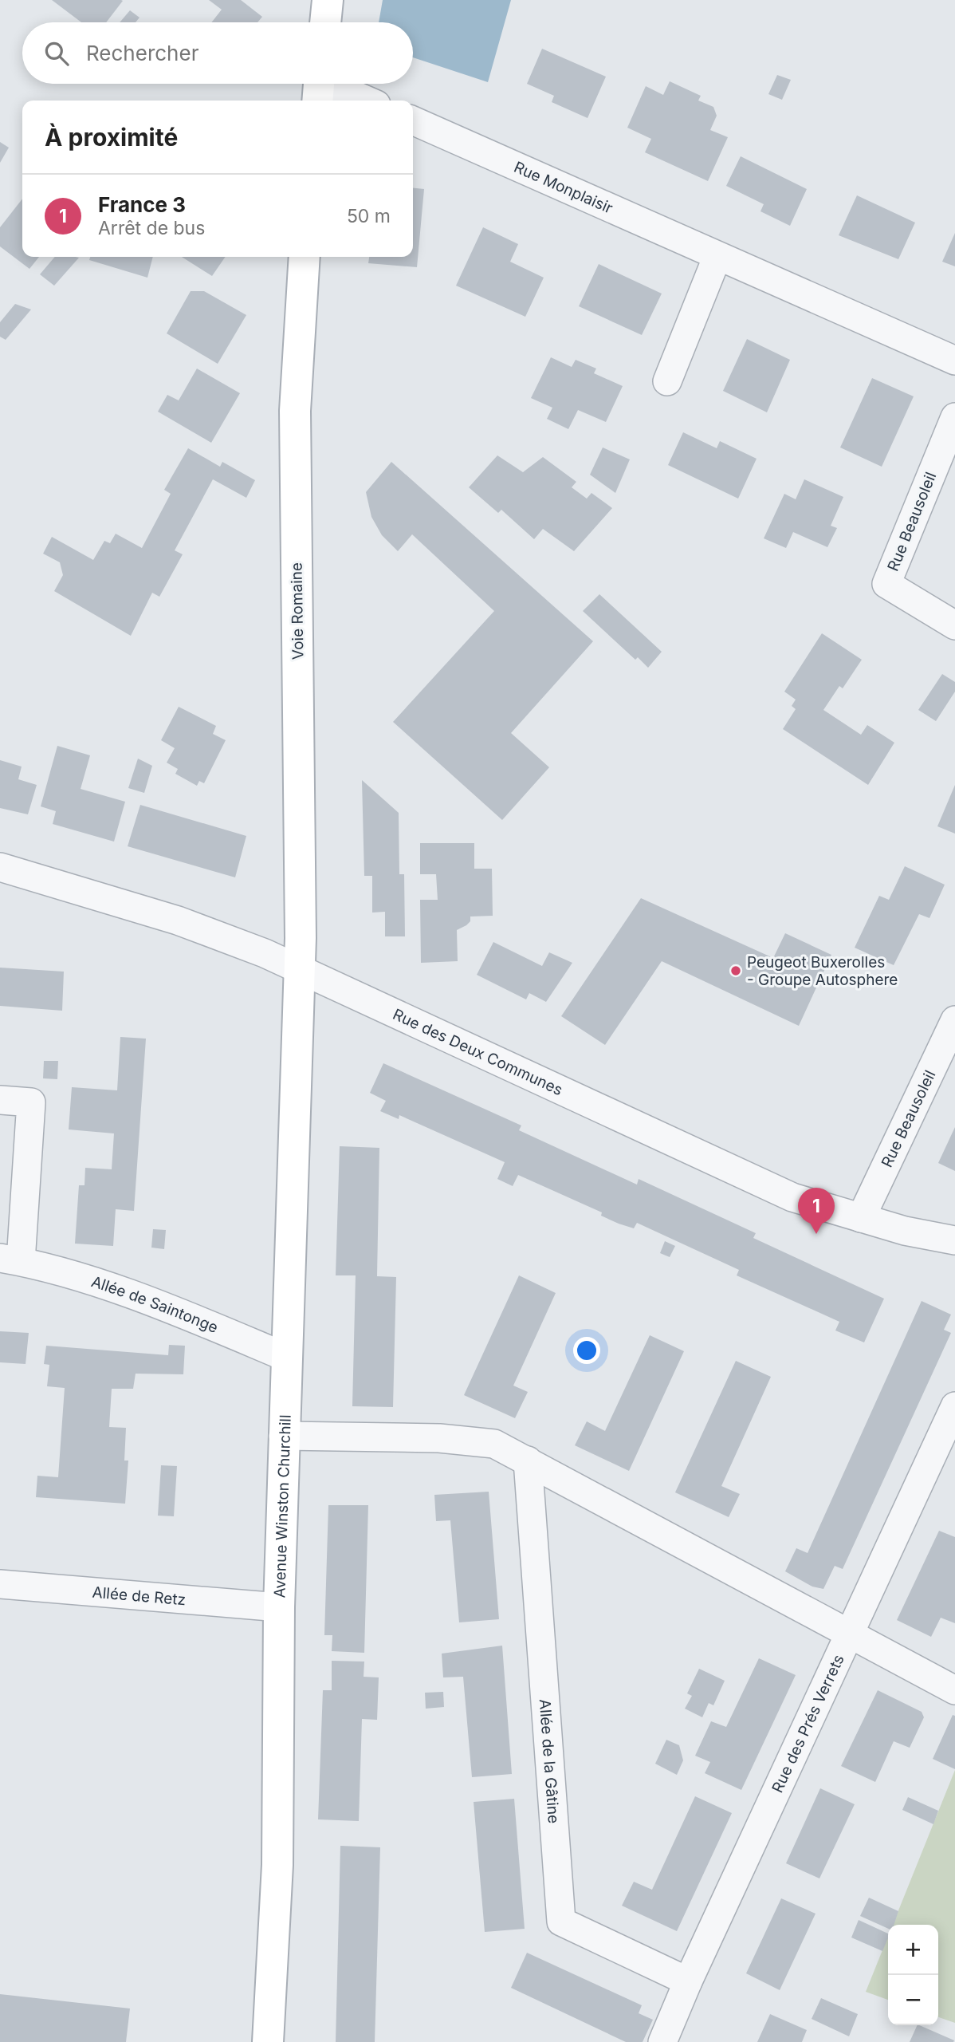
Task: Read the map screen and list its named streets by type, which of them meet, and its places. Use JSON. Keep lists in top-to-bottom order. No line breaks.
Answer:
{"streets":{"street":["Rue Monplaisir","Rue Beausoleil","Voie Romaine","Rue des Deux Communes","Allée de Saintonge","Avenue Winston Churchill","Allée de Retz","Rue des Prés Verrets","Allée de la Gâtine"]},"crossings":[["Rue Beausoleil","Rue des Deux Communes"],["Voie Romaine","Rue des Deux Communes"],["Voie Romaine","Avenue Winston Churchill"],["Rue des Deux Communes","Avenue Winston Churchill"],["Allée de Saintonge","Avenue Winston Churchill"],["Avenue Winston Churchill","Allée de Retz"],["Rue des Prés Verrets","Allée de la Gâtine"]],"places":["Peugeot Buxerolles - Groupe Autosphere"],"page":{"search":"Rechercher","heading":"À proximité","list":[{"mark":"1","name":"France 3","note":"Arrêt de bus","value":"50 m"}],"pins":"1","map_buttons":["+","−"]}}
